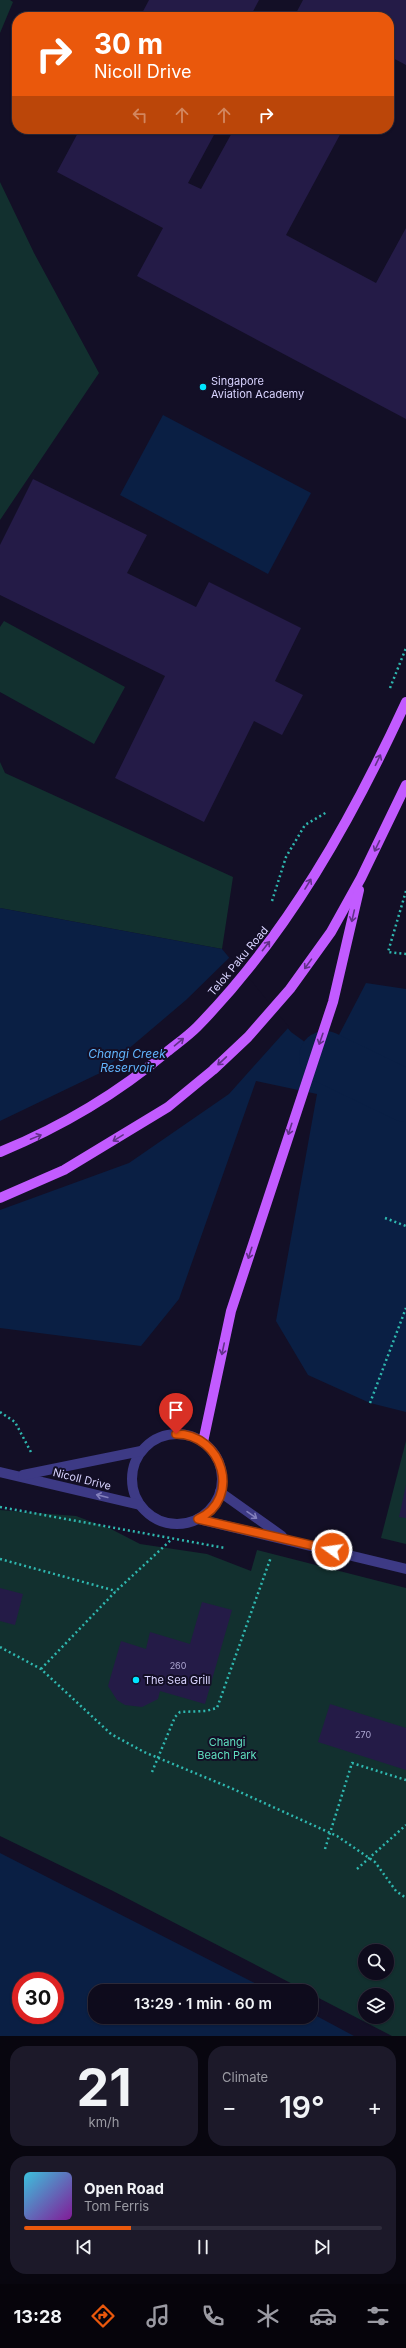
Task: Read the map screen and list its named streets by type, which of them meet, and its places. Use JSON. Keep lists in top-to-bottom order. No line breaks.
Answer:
{"streets":{"main road":["Telok Paku Road"],"street":["Nicoll Drive"]},"water":["Changi Creek Reservoir"],"parks":["Changi Beach Park"],"places":["Singapore Aviation Academy","The Sea Grill"],"house_numbers":["260","270"],"page":{"turn":["30 m","Nicoll Drive"],"limit":"30","trip":"13:29 · 1 min · 60 m","tile":[["21","km/h"],"Climate"],"heat":["−","19°","+"],"song":["Open Road","Tom Ferris"],"tabs":"13:28"}}
